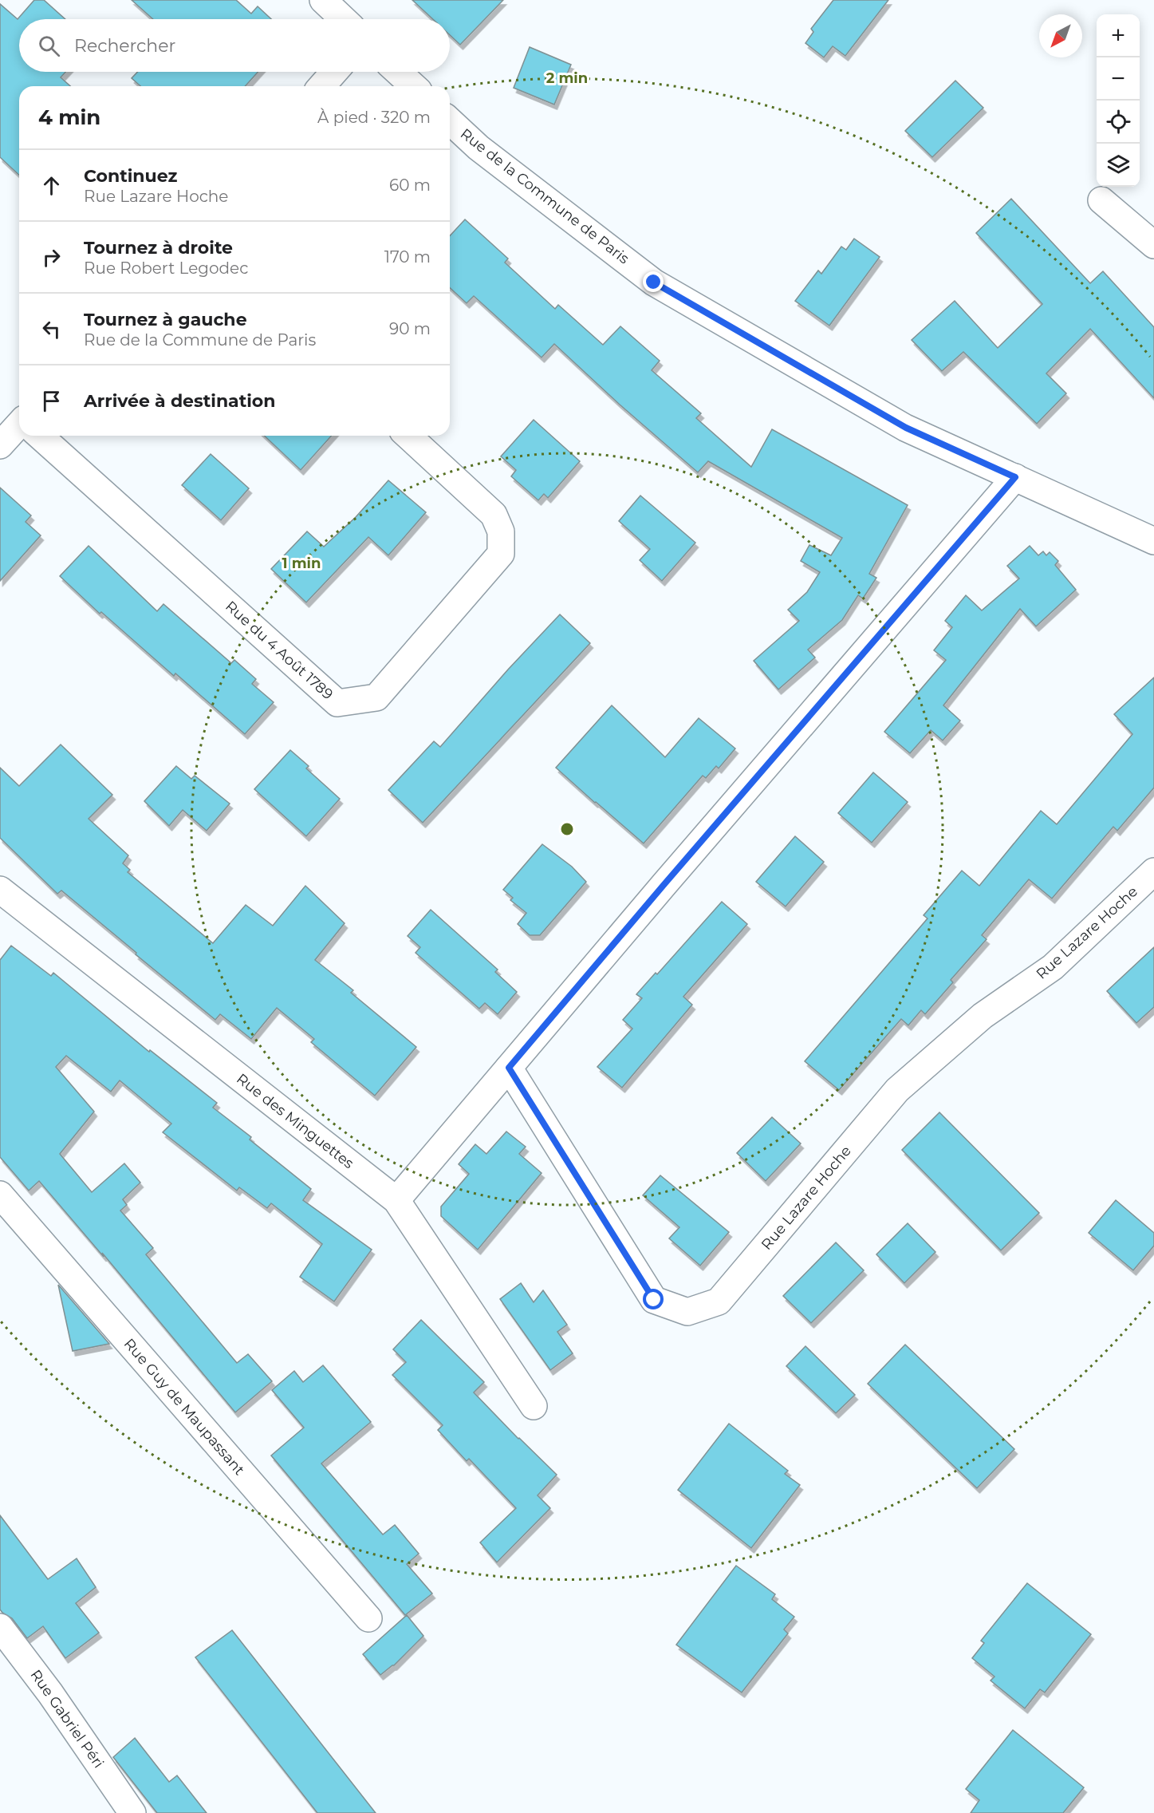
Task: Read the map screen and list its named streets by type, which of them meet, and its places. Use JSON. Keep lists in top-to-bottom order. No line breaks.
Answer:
{"streets":{"street":["Rue de la Commune de Paris","Rue du 4 Août 1789","Rue Lazare Hoche","Rue des Minguettes","Rue Guy de Maupassant","Rue Gabriel Péri"]},"north":"bottom left","page":{"map_buttons":["+","−"],"search":"Rechercher","heading":["4 min","À pied · 320 m"],"list":[["Continuez","Rue Lazare Hoche","60 m"],["Tournez à droite","Rue Robert Legodec","170 m"],["Tournez à gauche","Rue de la Commune de Paris","90 m"],"Arrivée à destination"]},"rings":["2 min","1 min"]}
